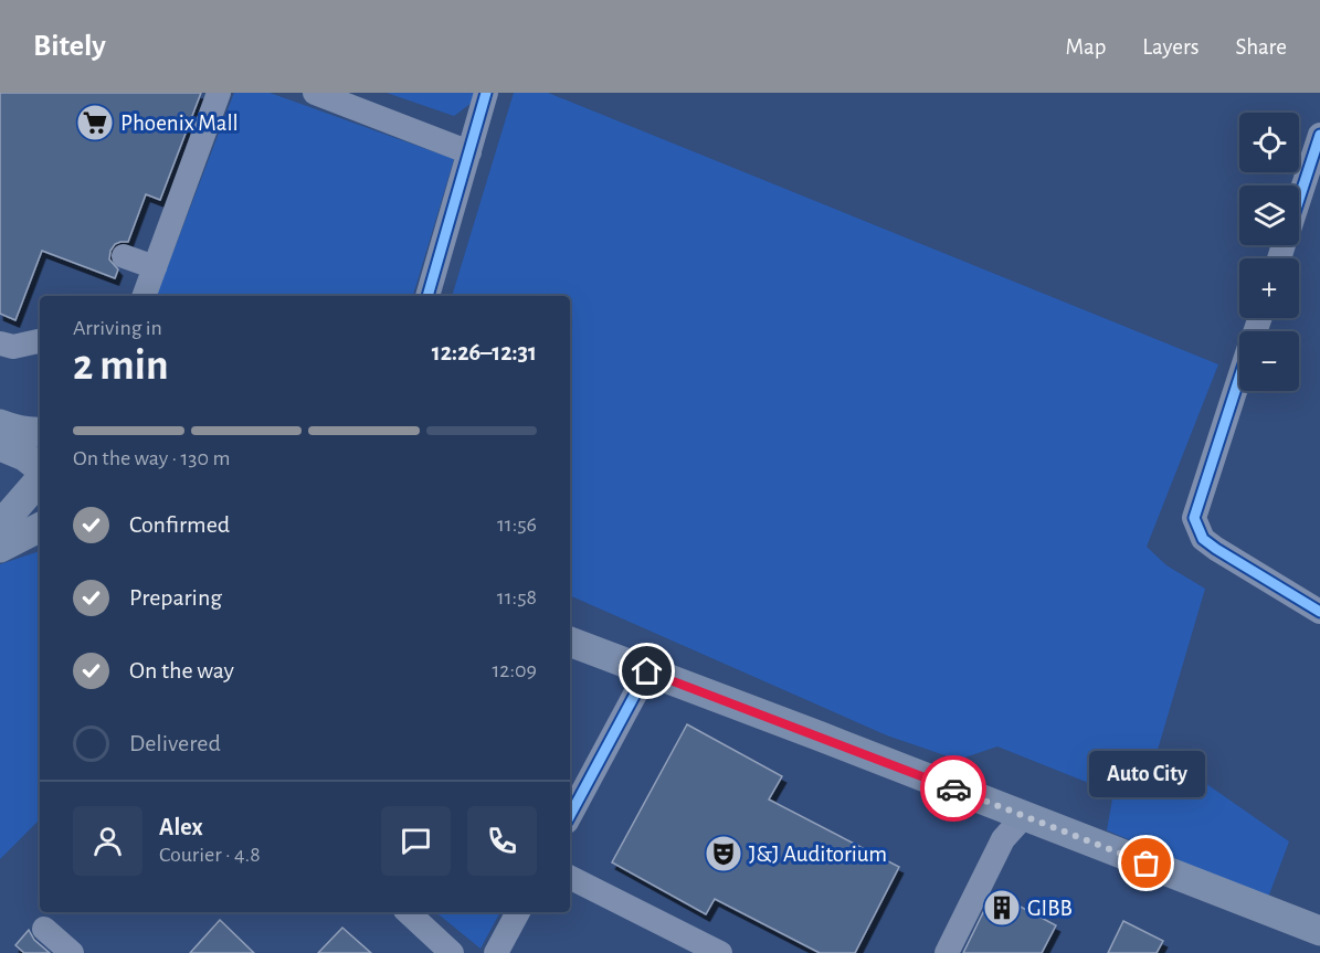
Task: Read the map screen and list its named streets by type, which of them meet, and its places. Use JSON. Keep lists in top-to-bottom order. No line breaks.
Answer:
{"places":{"supermarket":["Phoenix Mall"],"theatre":["J&J Auditorium"],"other":["Auto City"],"building":["GIBB"]},"page":{"header":"Bitely","nav":["Map","Layers","Share"],"map_buttons":["+","−"],"heading":["2 min","Arriving in","12:26–12:31"],"panel":["Alex","Courier · 4.8"],"bar":"On the way · 130 m","list":[["Confirmed","11:56"],["Preparing","11:58"],["On the way","12:09"],"Delivered"],"bubble":"Auto City"}}
